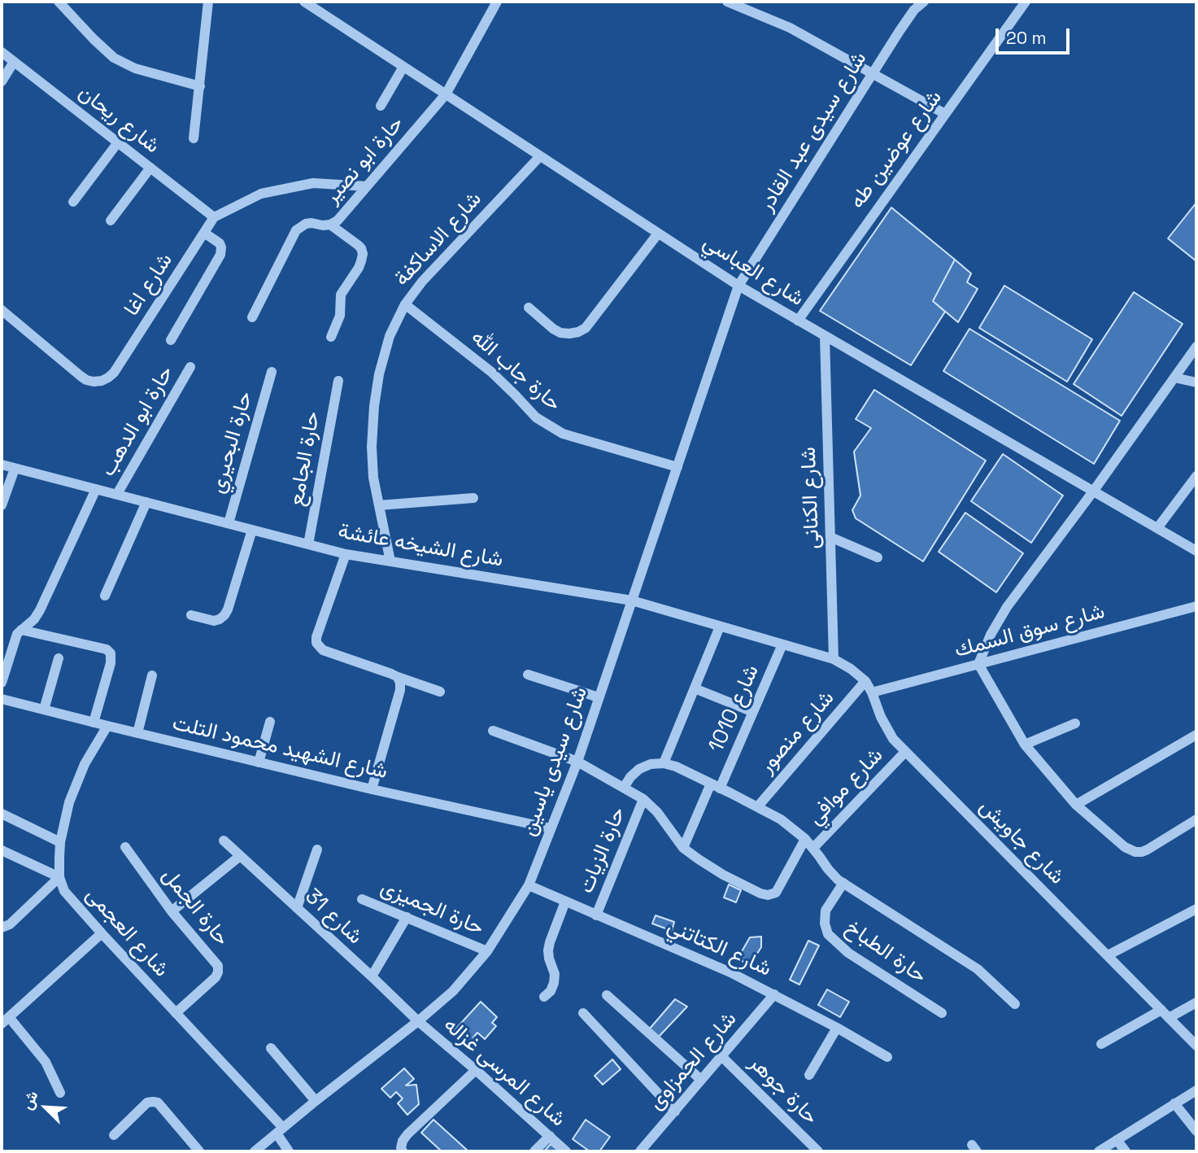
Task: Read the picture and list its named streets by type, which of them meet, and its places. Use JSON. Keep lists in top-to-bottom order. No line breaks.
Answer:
{"streets":{"street":["شارع ريحان","شارع سيدى عبد القادر","شارع عوضين طه","حارة ابو نصير","شارع الاساكفة","شارع العباسي","شارع اغا","حارة جاب الله","حارة ابو الدهب","حارة البحيري","حارة الجامع","شارع الكنانى","شارع الشيخه عائشة","شارع سوق السمك","شارع 1010","شارع منصور","شارع الشهيد محمود التلت","شارع سيدى ياسين","شارع موافي","شارع جاويش","حارة الزيات","حارة الجمل","حارة الجميزى","شارع 31","شارع العجمى","شارع الكتاتني","حارة الطباخ","شارع الحمزاوى","شارع المرسى غزاله","حارة جوهر"]},"crossings":[["شارع ريحان","شارع اغا"],["شارع سيدى عبد القادر","شارع العباسي"],["شارع سيدى عبد القادر","شارع سيدى ياسين"],["شارع عوضين طه","شارع العباسي"],["حارة ابو نصير","شارع العباسي"],["شارع الاساكفة","شارع العباسي"],["شارع الاساكفة","حارة جاب الله"],["شارع الاساكفة","شارع الشيخه عائشة"],["شارع العباسي","شارع الكنانى"],["شارع العباسي","شارع سيدى ياسين"],["حارة جاب الله","شارع سيدى ياسين"],["حارة ابو الدهب","شارع الشيخه عائشة"],["حارة البحيري","شارع الشيخه عائشة"],["حارة الجامع","شارع الشيخه عائشة"],["شارع الكنانى","شارع الشيخه عائشة"],["شارع الكنانى","شارع جاويش"],["شارع الشيخه عائشة","شارع 1010"],["شارع الشيخه عائشة","شارع سيدى ياسين"],["شارع الشيخه عائشة","شارع جاويش"],["شارع سوق السمك","شارع جاويش"],["شارع منصور","شارع جاويش"],["شارع الشهيد محمود التلت","شارع سيدى ياسين"],["شارع الشهيد محمود التلت","شارع العجمى"],["شارع سيدى ياسين","حارة الجميزى"],["شارع سيدى ياسين","شارع 31"],["شارع سيدى ياسين","شارع العجمى"],["شارع سيدى ياسين","شارع الكتاتني"],["شارع سيدى ياسين","شارع المرسى غزاله"],["شارع موافي","شارع جاويش"],["حارة الزيات","شارع الكتاتني"],["حارة الجمل","شارع العجمى"],["شارع 31","شارع المرسى غزاله"],["شارع الكتاتني","شارع الحمزاوى"],["شارع الحمزاوى","حارة جوهر"]],"scale_bar":"20 m","north":"top left"}
